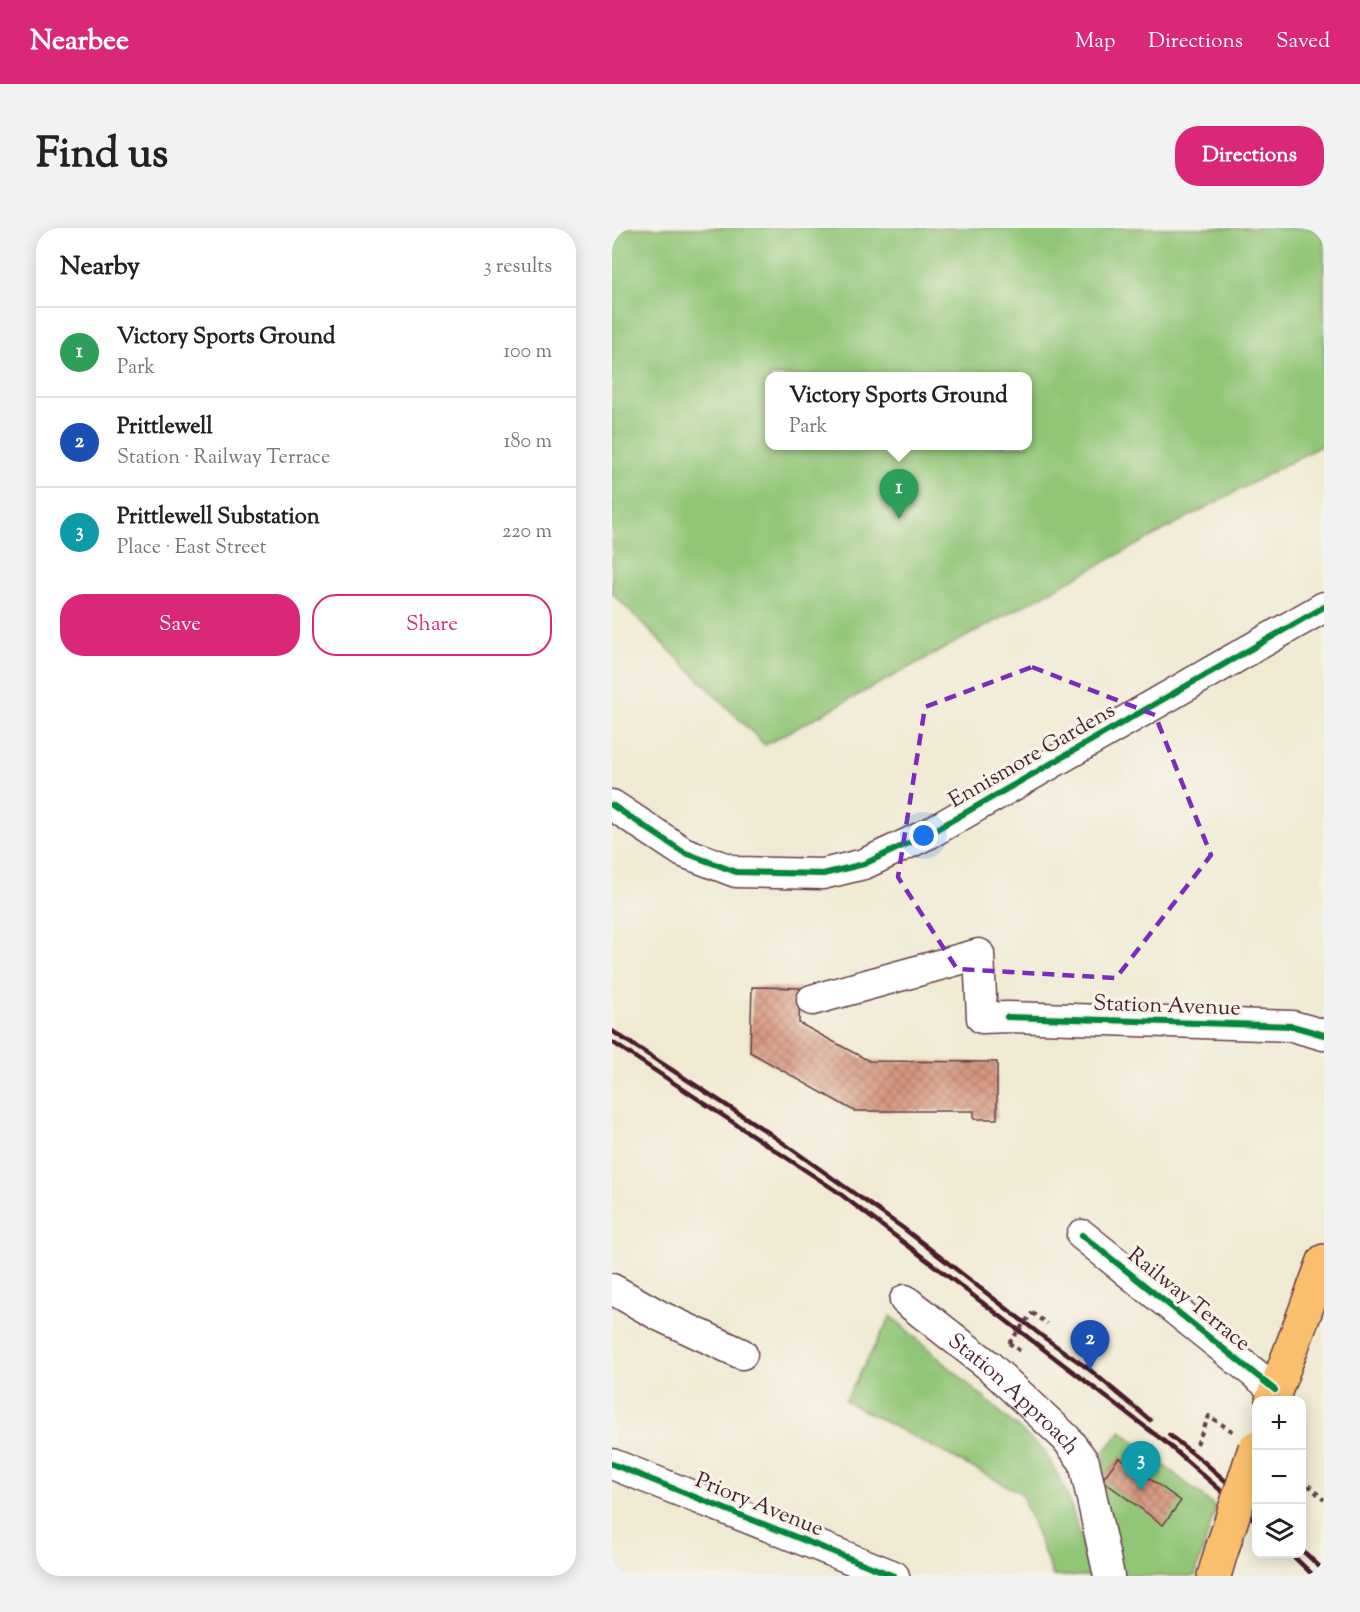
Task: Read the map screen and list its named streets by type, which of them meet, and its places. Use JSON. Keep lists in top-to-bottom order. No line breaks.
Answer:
{"streets":{"street":["Ennismore Gardens","Station Avenue","Railway Terrace","Station Approach","Priory Avenue"]},"page":{"header":"Nearbee","nav":["Map","Directions","Saved"],"title":"Find us","buttons":["Directions",["Save","Share"]],"heading":["Nearby","3 results"],"list":[{"mark":"1","name":"Victory Sports Ground","note":"Park","value":"100 m"},{"mark":"2","name":"Prittlewell","note":"Station · Railway Terrace","value":"180 m"},{"mark":"3","name":"Prittlewell Substation","note":"Place · East Street","value":"220 m"}],"popup":["Victory Sports Ground","Park"],"pins":["1","2","3"],"map_buttons":["+","−"]}}
